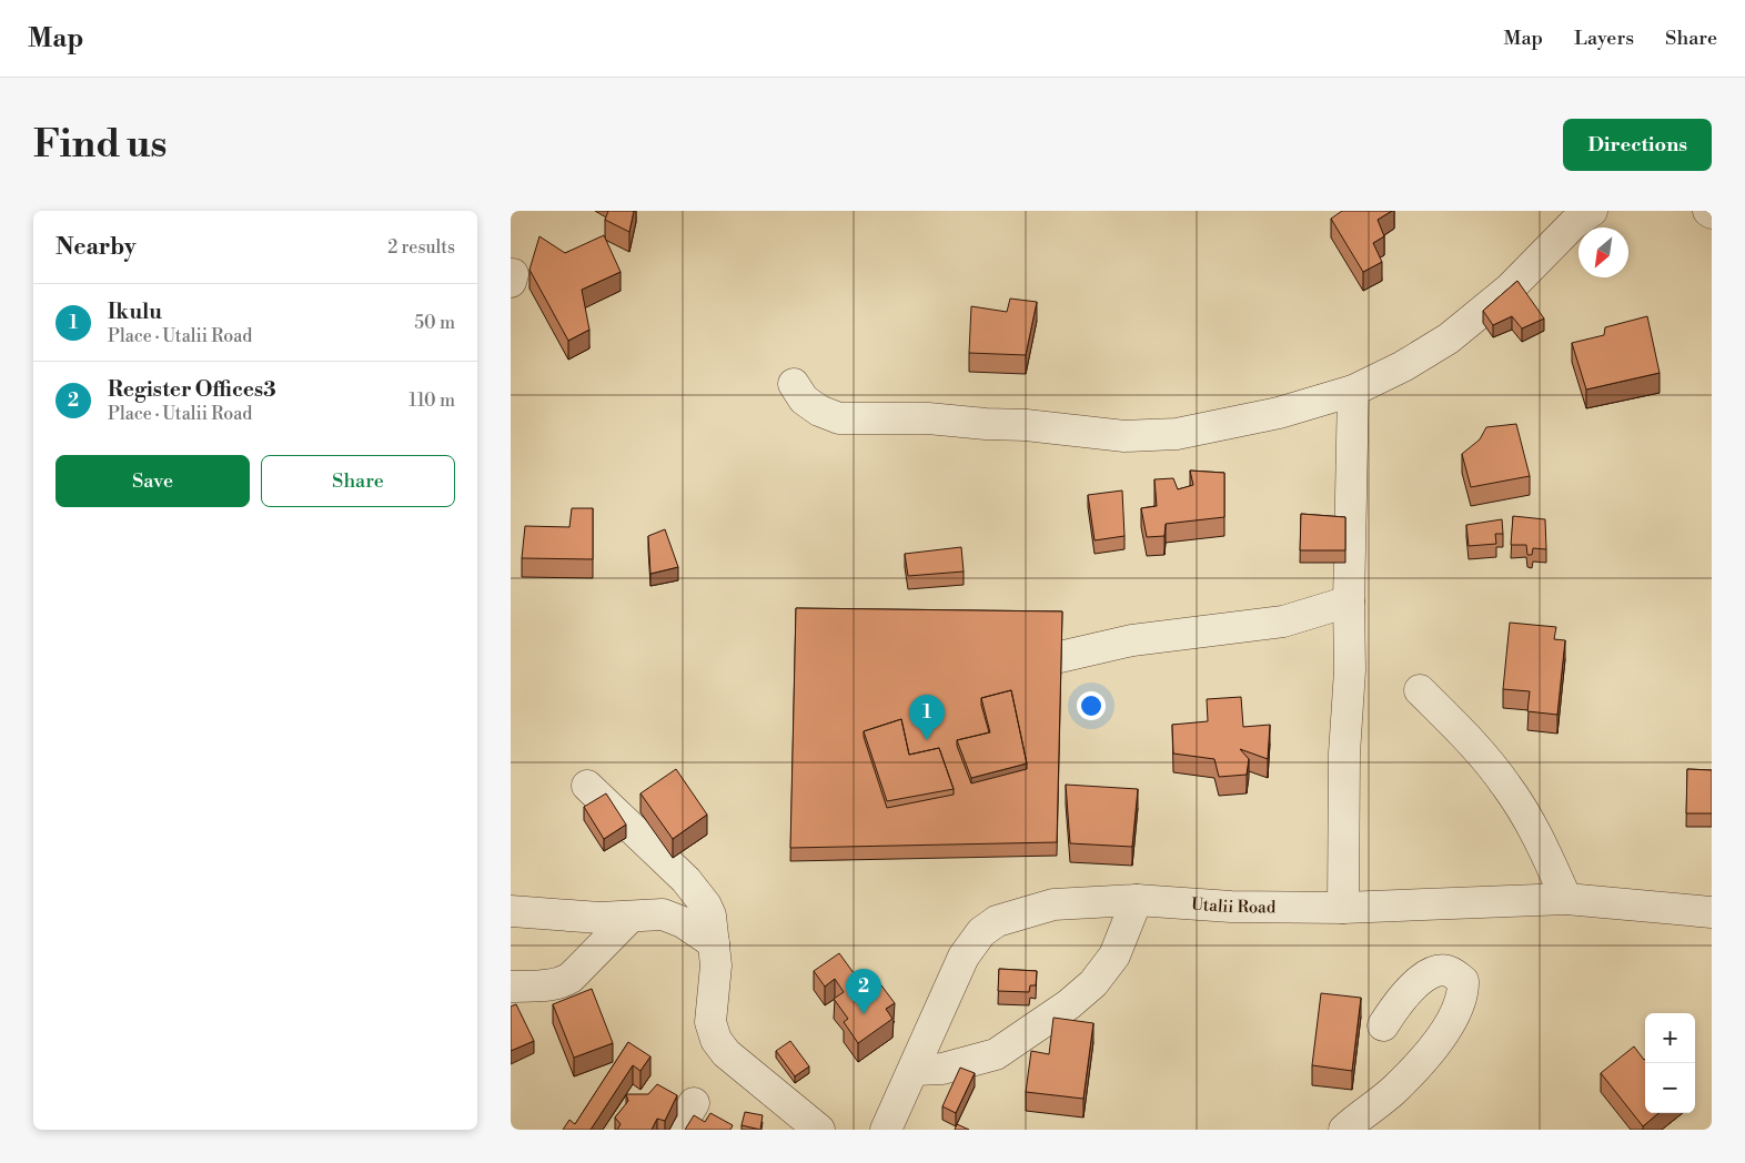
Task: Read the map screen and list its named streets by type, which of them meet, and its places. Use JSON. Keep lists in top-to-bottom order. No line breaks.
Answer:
{"streets":{"street":["Utalii Road"]},"north":"bottom left","page":{"header":"Map","nav":["Map","Layers","Share"],"buttons":["Directions",["Save","Share"]],"title":"Find us","heading":["Nearby","2 results"],"list":[{"mark":"1","name":"Ikulu","note":"Place · Utalii Road","value":"50 m"},{"mark":"2","name":"Register Offices3","note":"Place · Utalii Road","value":"110 m"}],"pins":["1","2"],"map_buttons":["+","−"]}}
